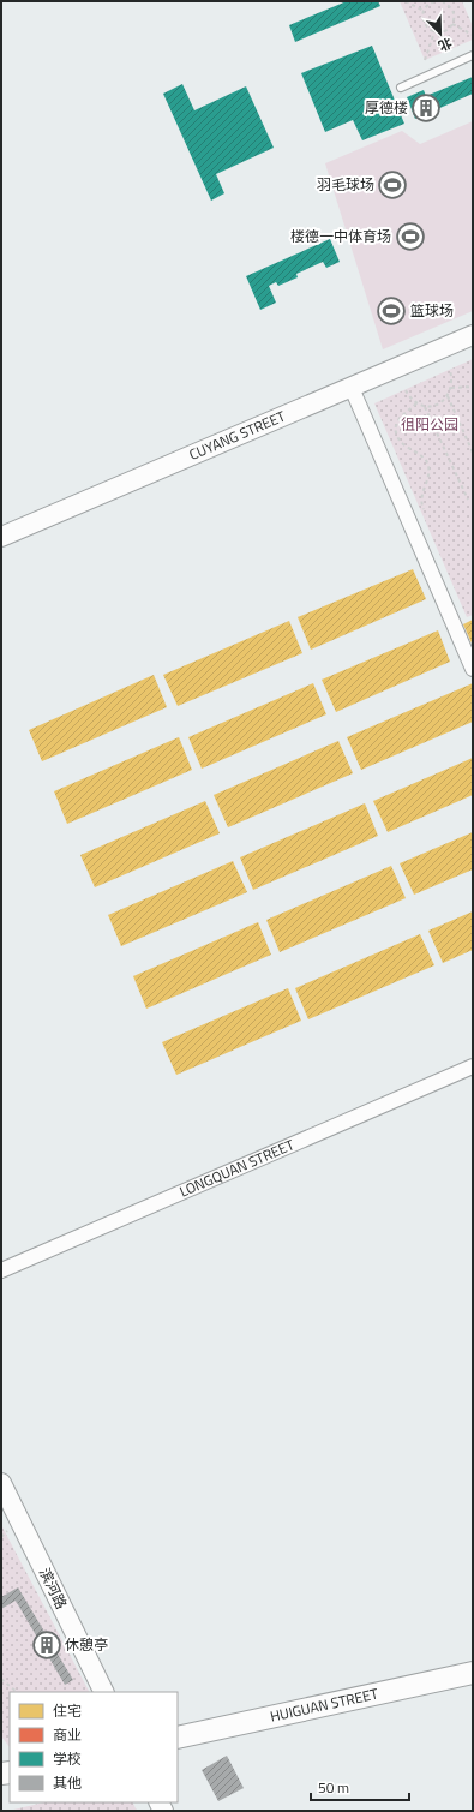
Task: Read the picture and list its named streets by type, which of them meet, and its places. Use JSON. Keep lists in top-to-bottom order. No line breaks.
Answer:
{"streets":{"main road":["HUIGUAN STREET"],"street":["CUYANG STREET","LONGQUAN STREET","滨河路"]},"parks":["徂阳公园"],"places":{"building":["厚德楼","休憩亭"],"sports":["羽毛球场","楼德一中体育场","篮球场"]},"legend":["住宅","商业","学校","其他"],"scale_bar":"50 m","north":"bottom right"}
